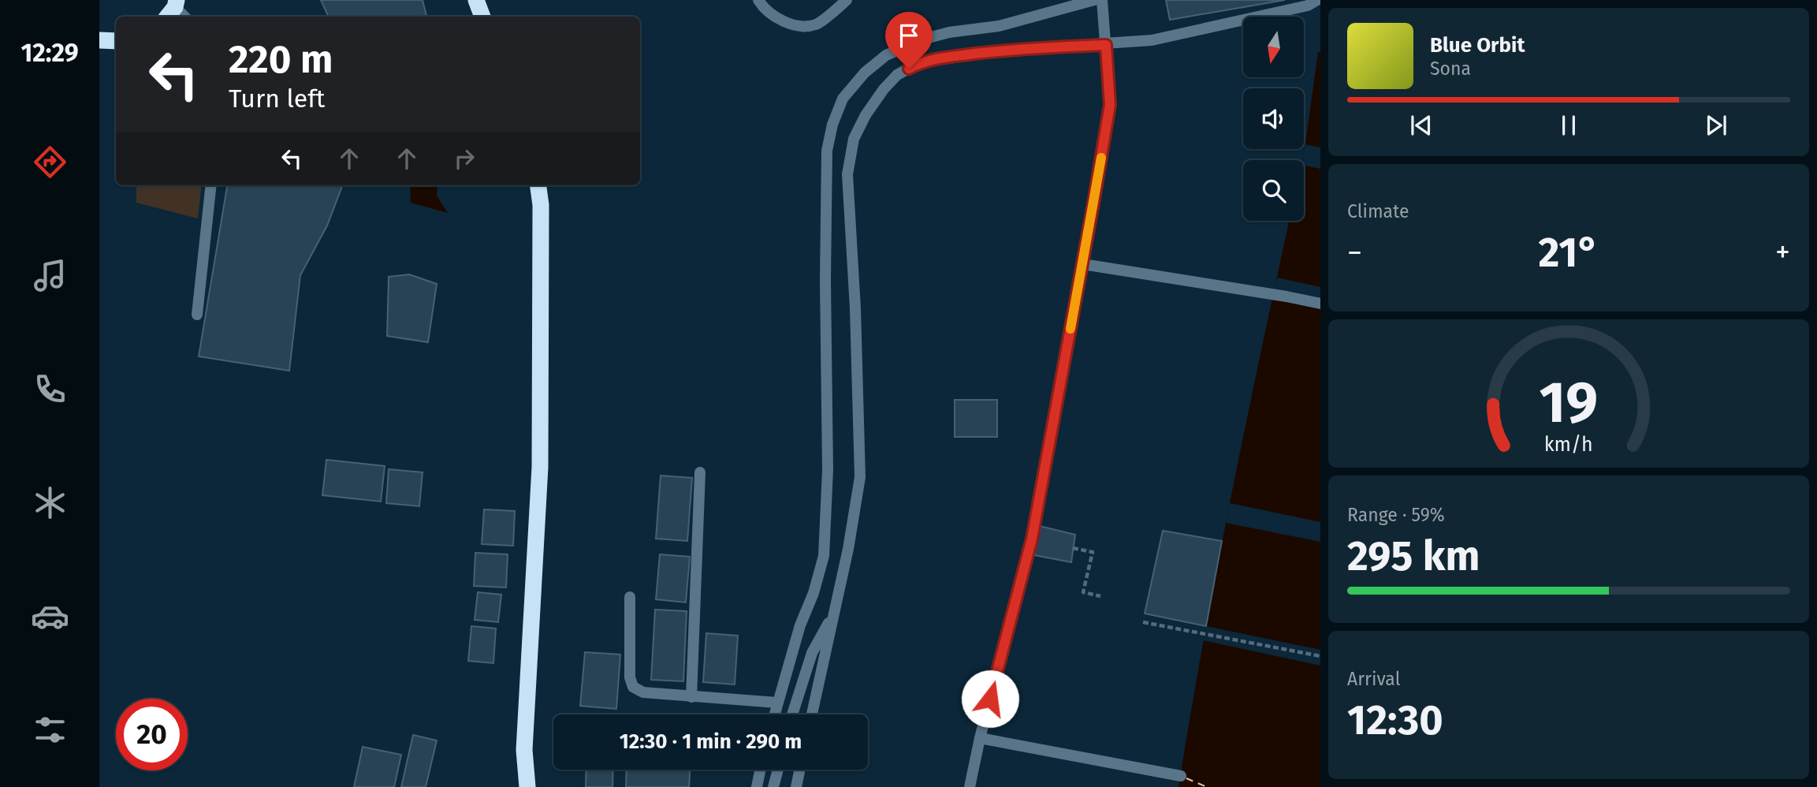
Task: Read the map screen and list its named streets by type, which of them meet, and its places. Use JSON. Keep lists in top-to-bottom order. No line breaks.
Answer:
{"north":"bottom","page":{"tabs":"12:29","turn":["220 m","Turn left"],"song":["Blue Orbit","Sona"],"tile":["Climate",["Range · 59%","295 km"],["Arrival","12:30"]],"heat":["−","21°","+"],"limit":"20","trip":"12:30 · 1 min · 290 m","gauge":["19","km/h"]}}
